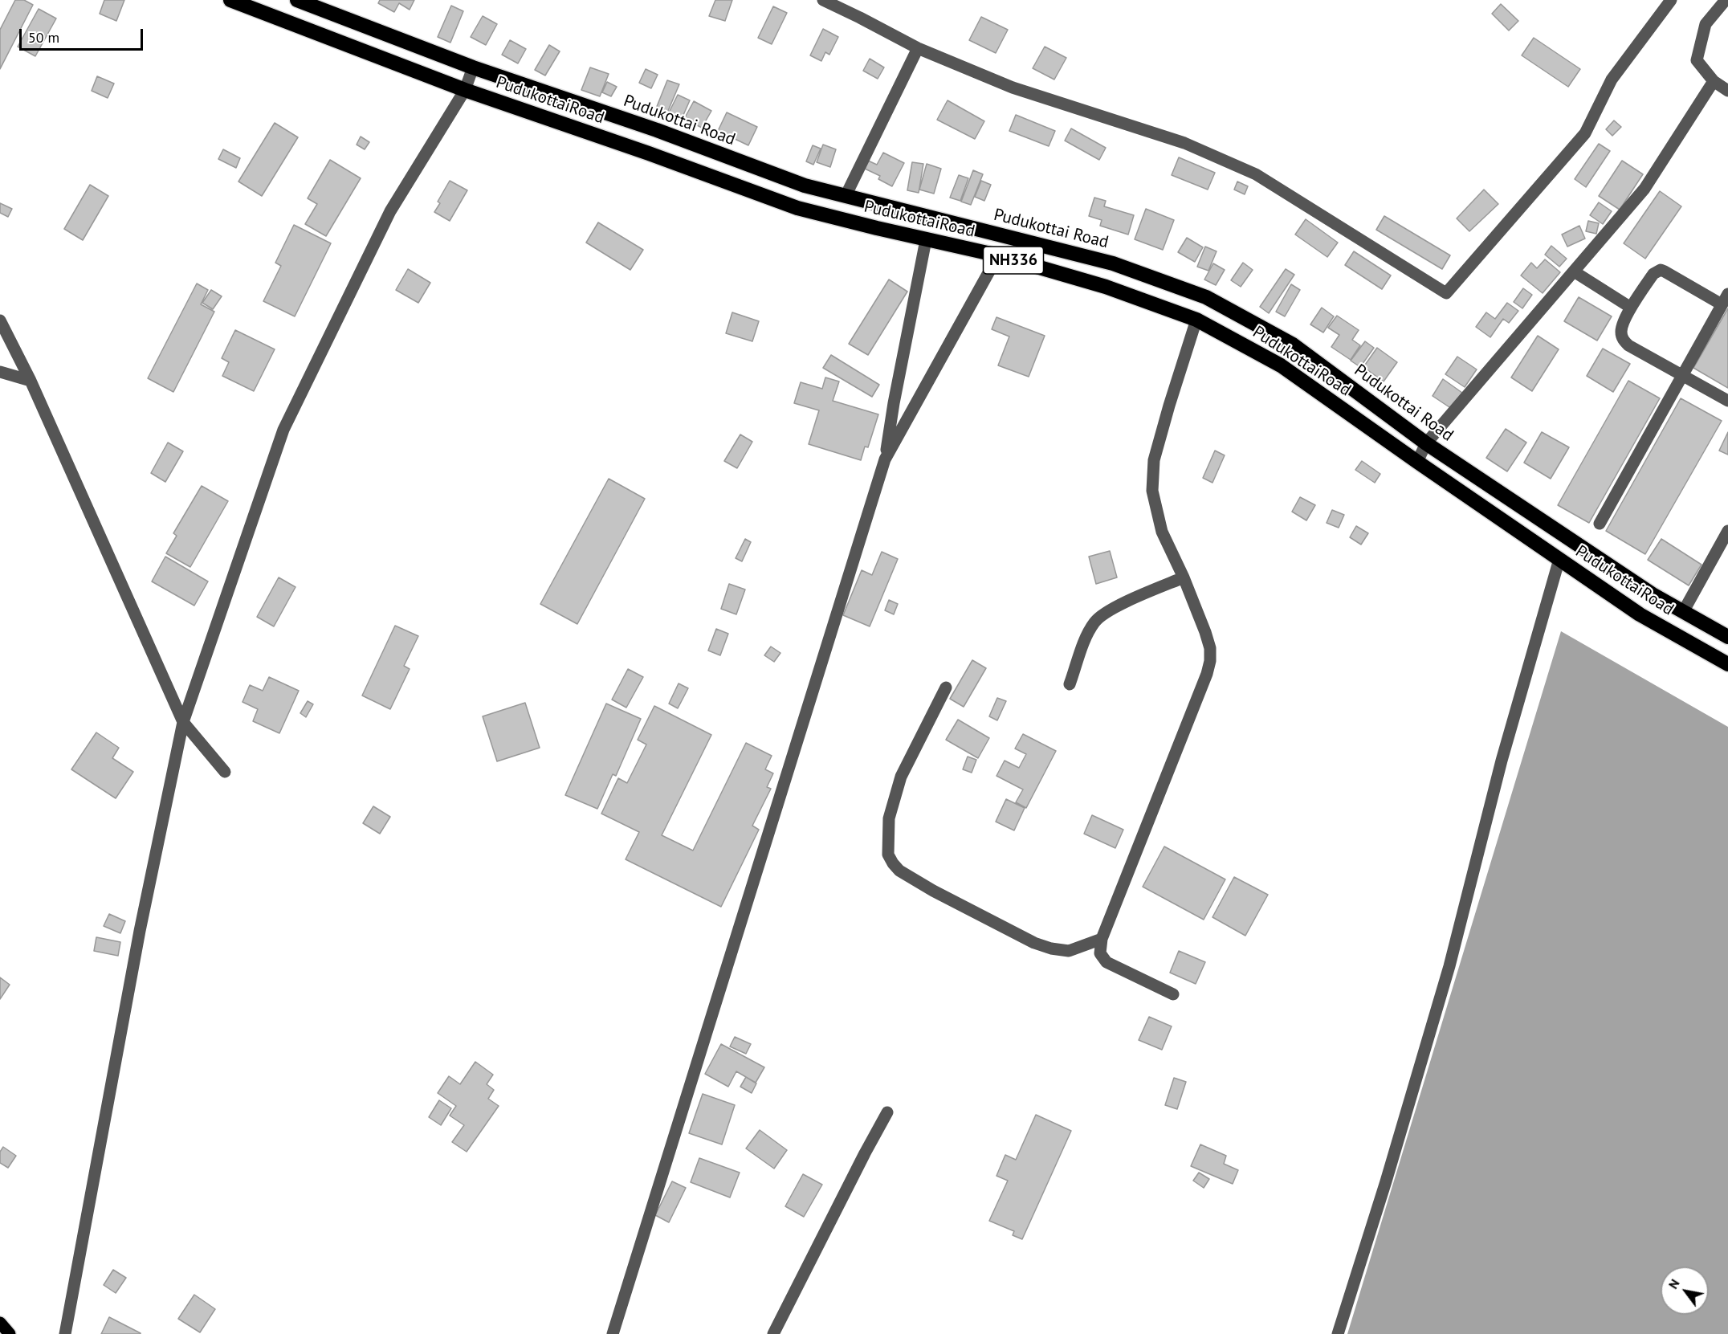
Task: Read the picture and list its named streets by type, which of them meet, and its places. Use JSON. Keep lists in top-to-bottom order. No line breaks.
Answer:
{"streets":{"highway":["PudukottaiRoad","Pudukottai Road","NH336"]},"scale_bar":"50 m","north":"top left"}
